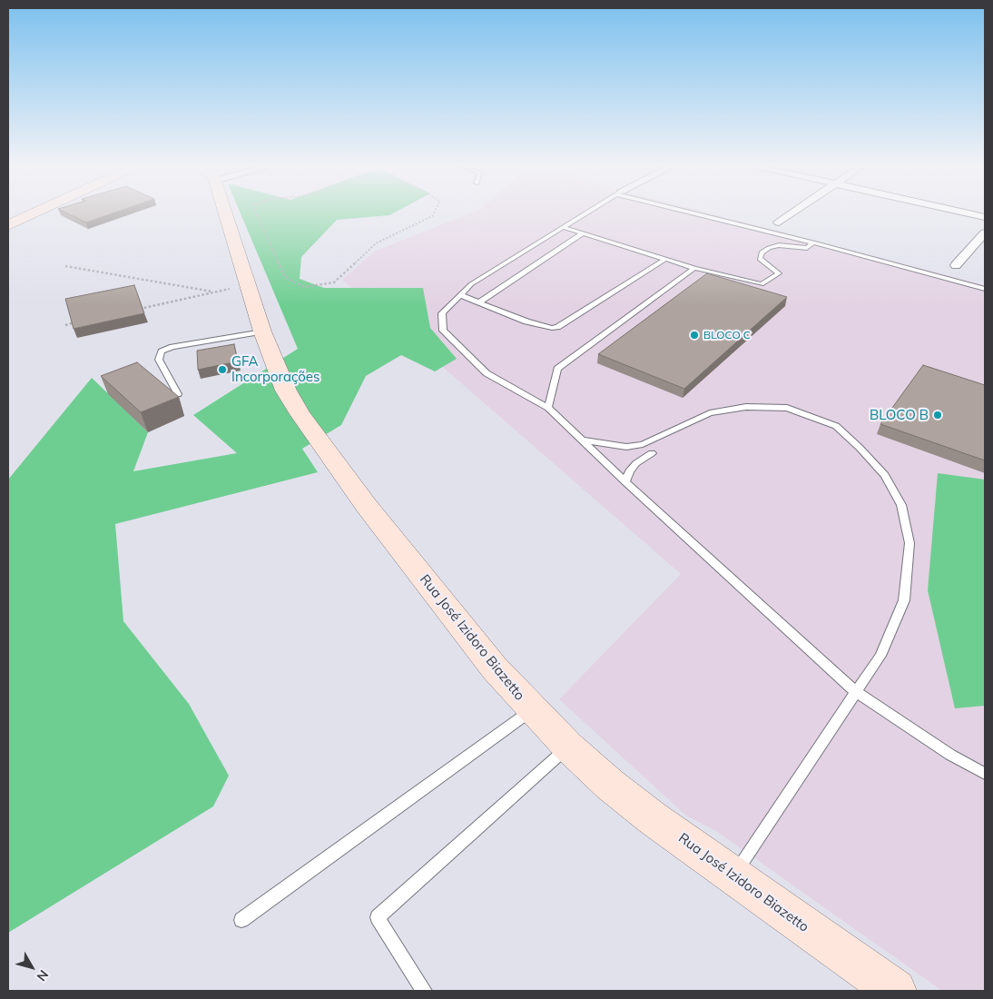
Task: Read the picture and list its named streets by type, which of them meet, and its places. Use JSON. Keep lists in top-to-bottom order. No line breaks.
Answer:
{"streets":{"street":["Rua José Izidoro Biazetto"]},"places":["BLOCO C","GFA Incorporações","BLOCO B"],"north":"bottom right"}
